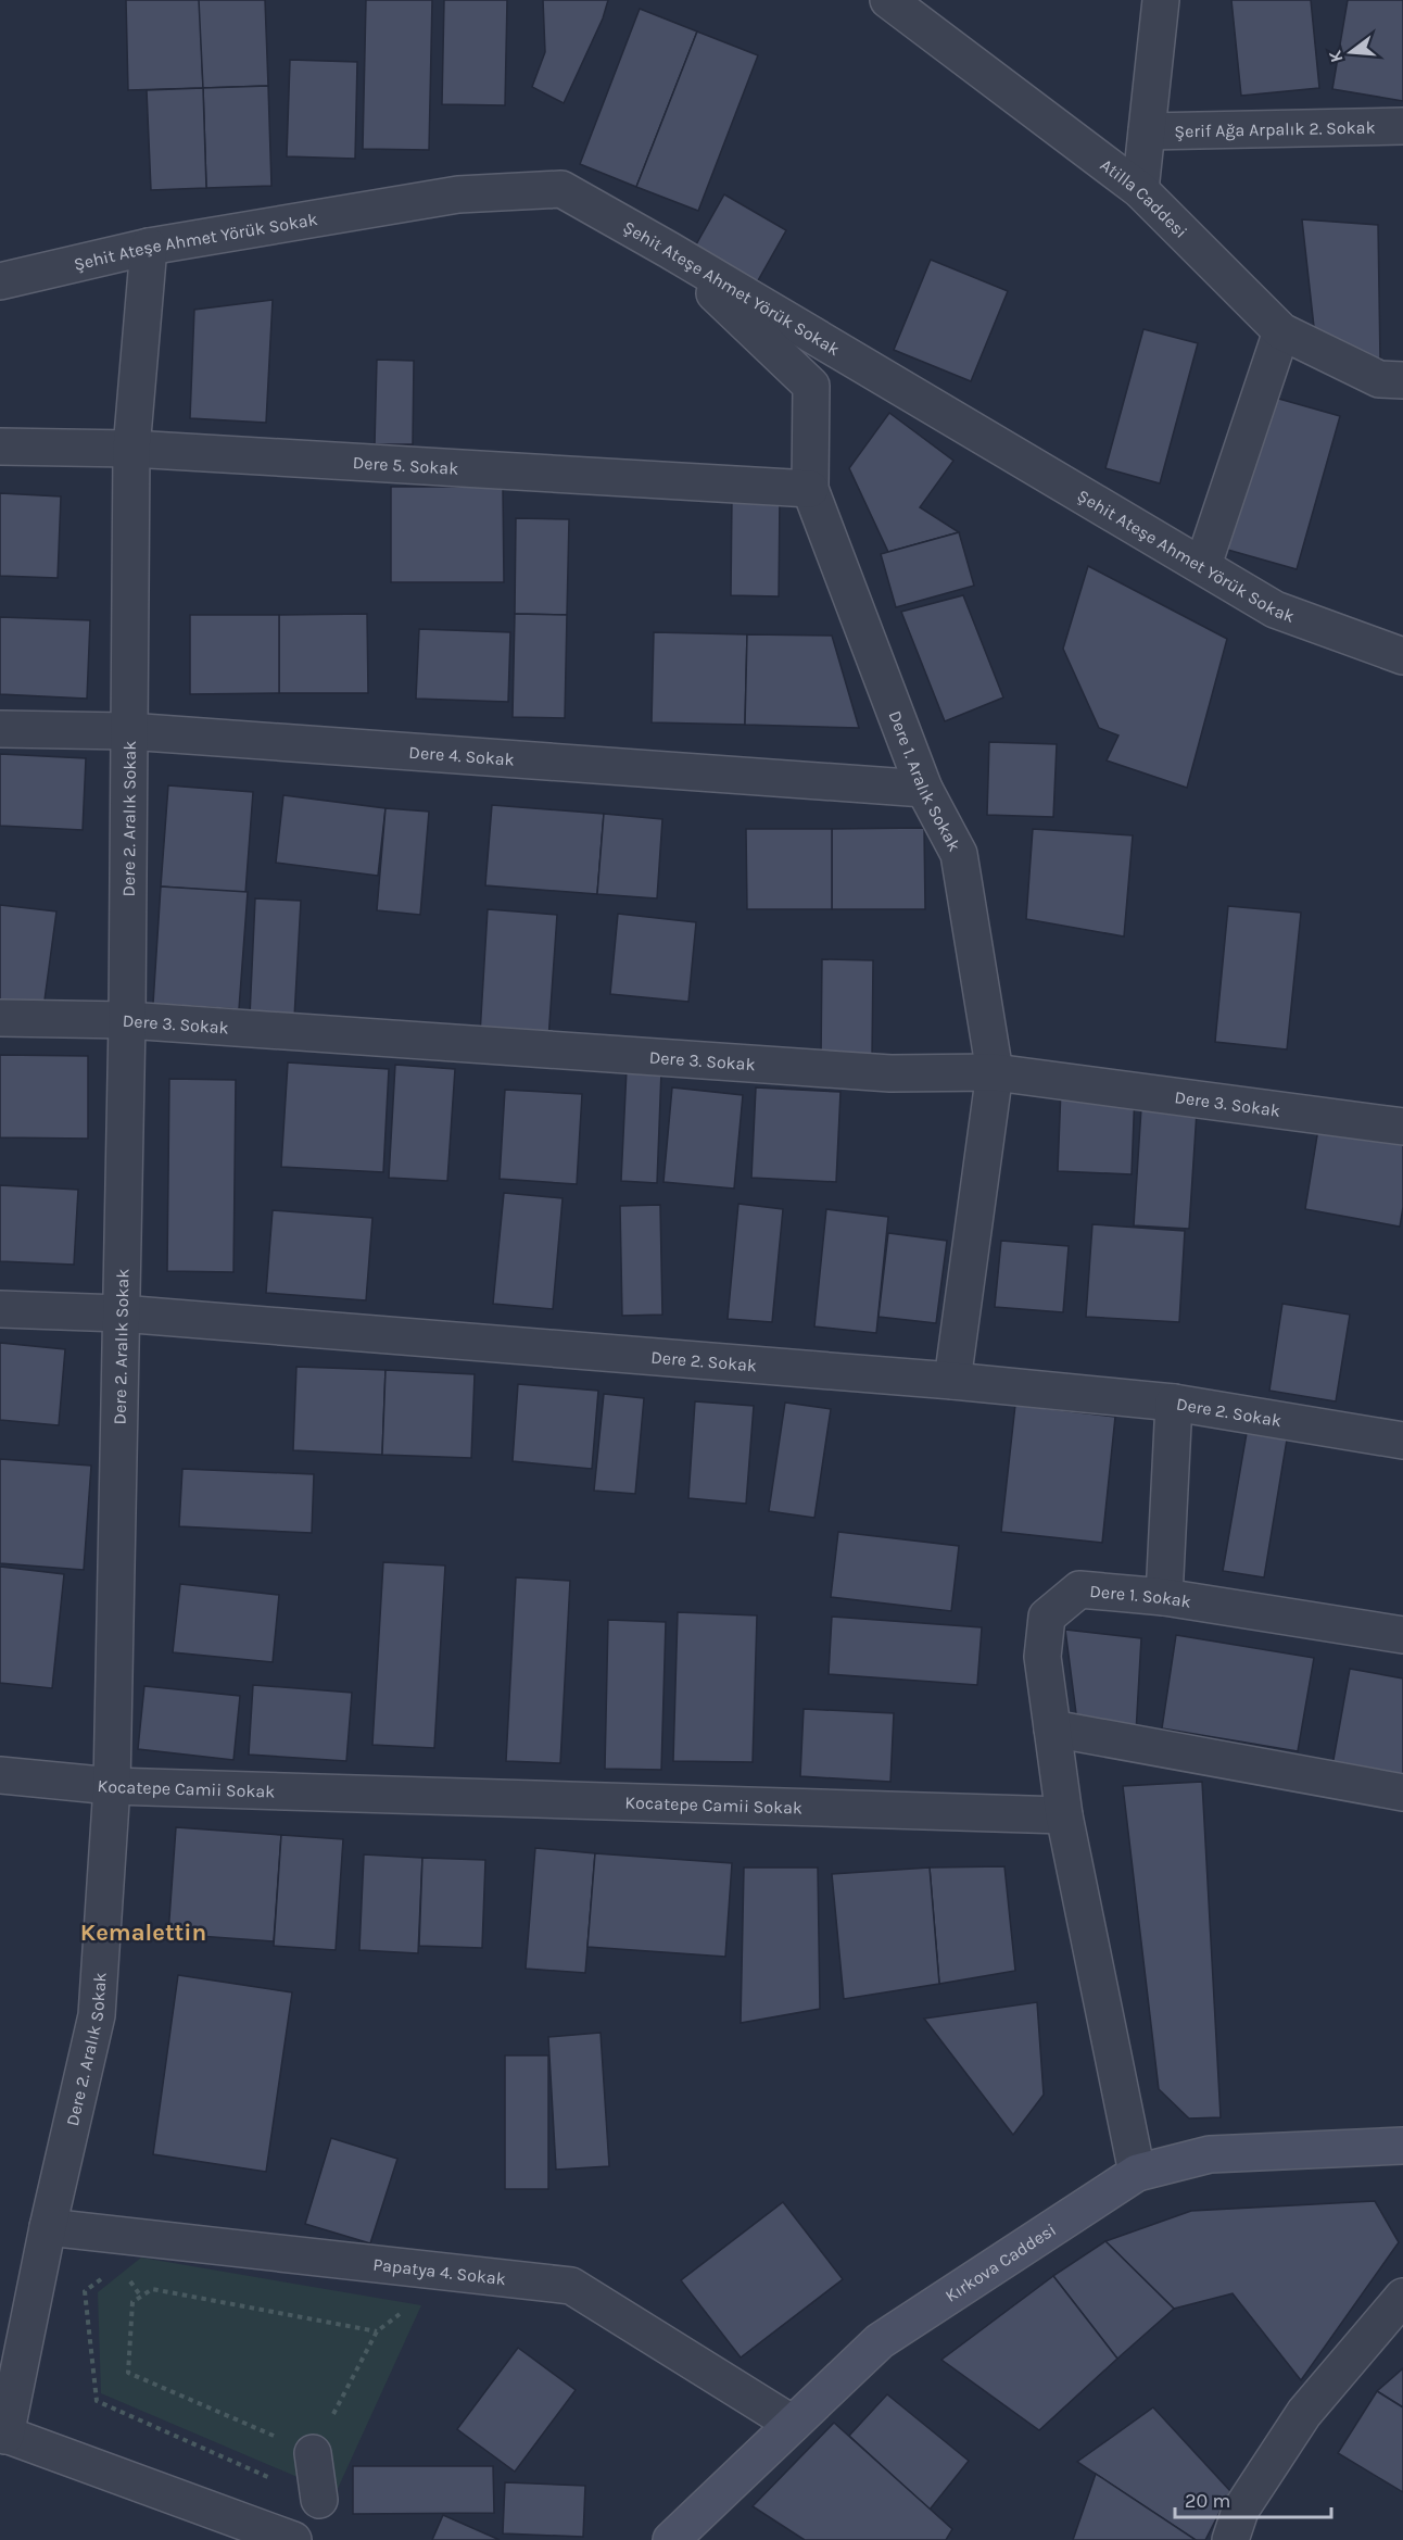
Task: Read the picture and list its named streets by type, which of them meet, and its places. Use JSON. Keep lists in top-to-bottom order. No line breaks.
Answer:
{"streets":{"main road":["Kırkova Caddesi"],"street":["Şerif Ağa Arpalık 2. Sokak","Atilla Caddesi","Şehit Ateşe Ahmet Yörük Sokak","Dere 5. Sokak","Dere 4. Sokak","Dere 1. Aralık Sokak","Dere 2. Aralık Sokak","Dere 3. Sokak","Dere 2. Sokak","Dere 1. Sokak","Kocatepe Camii Sokak","Papatya 4. Sokak"]},"crossings":[["Şehit Ateşe Ahmet Yörük Sokak","Dere 1. Aralık Sokak"],["Şehit Ateşe Ahmet Yörük Sokak","Dere 2. Aralık Sokak"],["Dere 5. Sokak","Dere 1. Aralık Sokak"],["Dere 5. Sokak","Dere 2. Aralık Sokak"],["Dere 4. Sokak","Dere 1. Aralık Sokak"],["Dere 4. Sokak","Dere 2. Aralık Sokak"],["Dere 1. Aralık Sokak","Dere 3. Sokak"],["Dere 1. Aralık Sokak","Dere 2. Sokak"],["Dere 2. Aralık Sokak","Dere 3. Sokak"],["Dere 2. Aralık Sokak","Dere 2. Sokak"],["Dere 2. Aralık Sokak","Kocatepe Camii Sokak"],["Dere 2. Aralık Sokak","Papatya 4. Sokak"],["Dere 1. Sokak","Kocatepe Camii Sokak"],["Kırkova Caddesi","Papatya 4. Sokak"]],"districts":["Kemalettin"],"scale_bar":"20 m","north":"left"}
